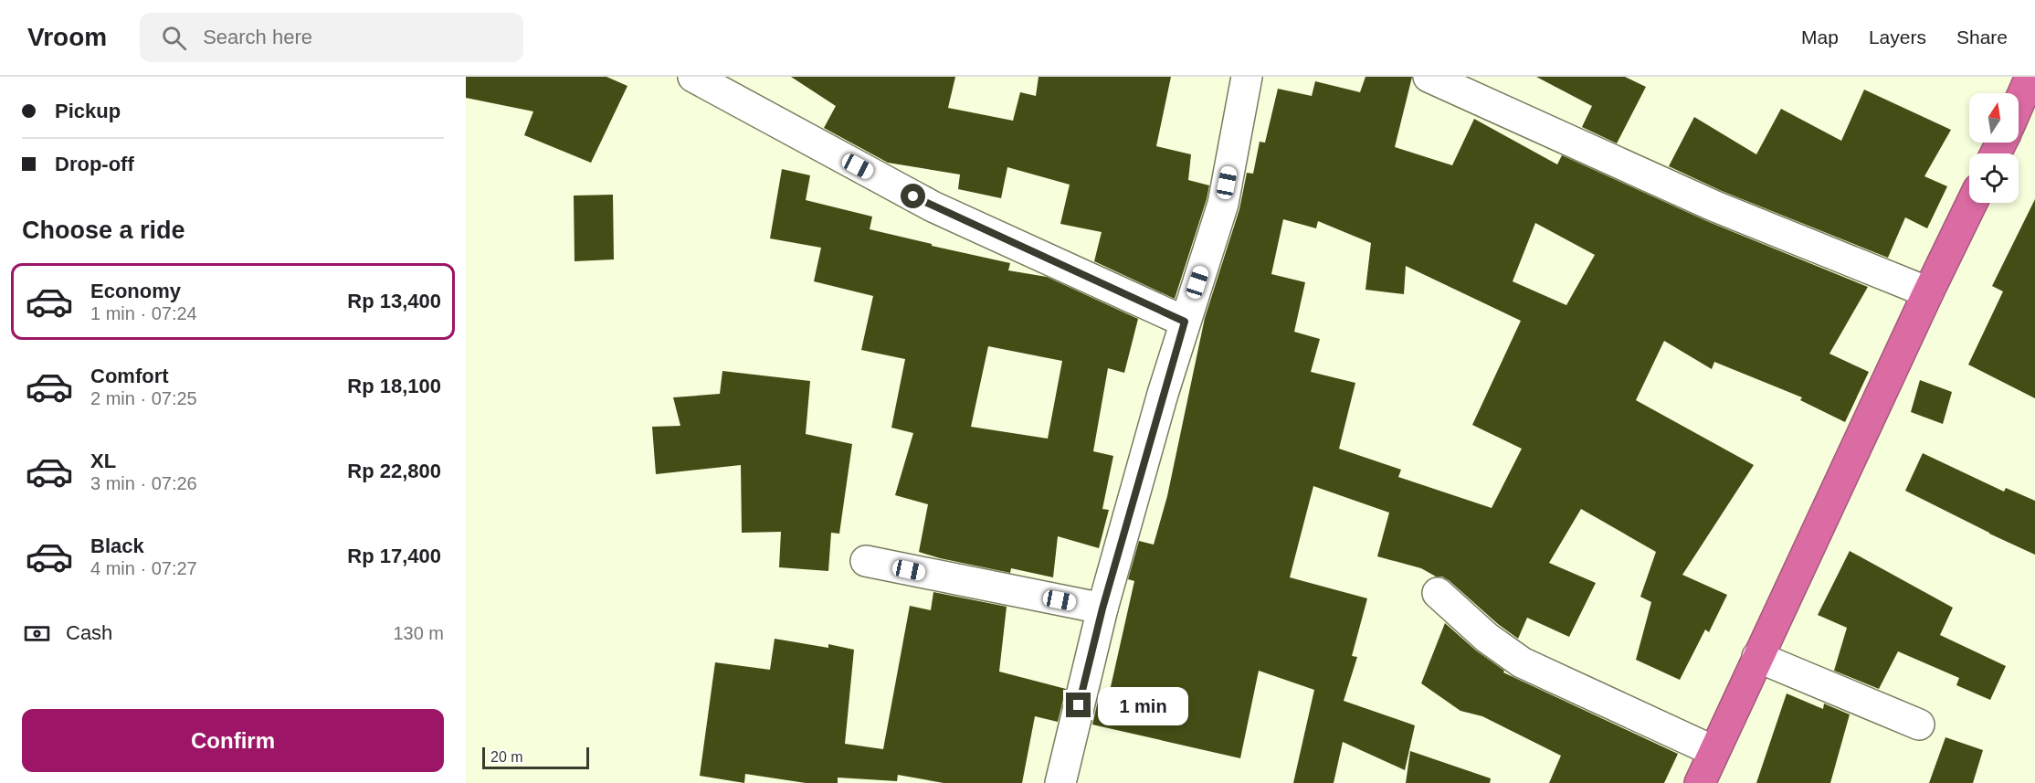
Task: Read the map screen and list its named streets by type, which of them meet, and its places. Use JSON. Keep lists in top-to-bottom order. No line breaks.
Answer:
{"scale_bar":"20 m","north":"top","page":{"header":"Vroom","search":"Search here","nav":["Map","Layers","Share"],"banner":["Pickup","Drop-off"],"heading":"Choose a ride","list":[{"name":"Economy","note":"1 min · 07:24","value":"Rp 13,400"},{"name":"Comfort","note":"2 min · 07:25","value":"Rp 18,100"},{"name":"XL","note":"3 min · 07:26","value":"Rp 22,800"},{"name":"Black","note":"4 min · 07:27","value":"Rp 17,400"}],"pay":["Cash","130 m"],"bubble":"1 min","buttons":"Confirm","scale":"20 m"}}
